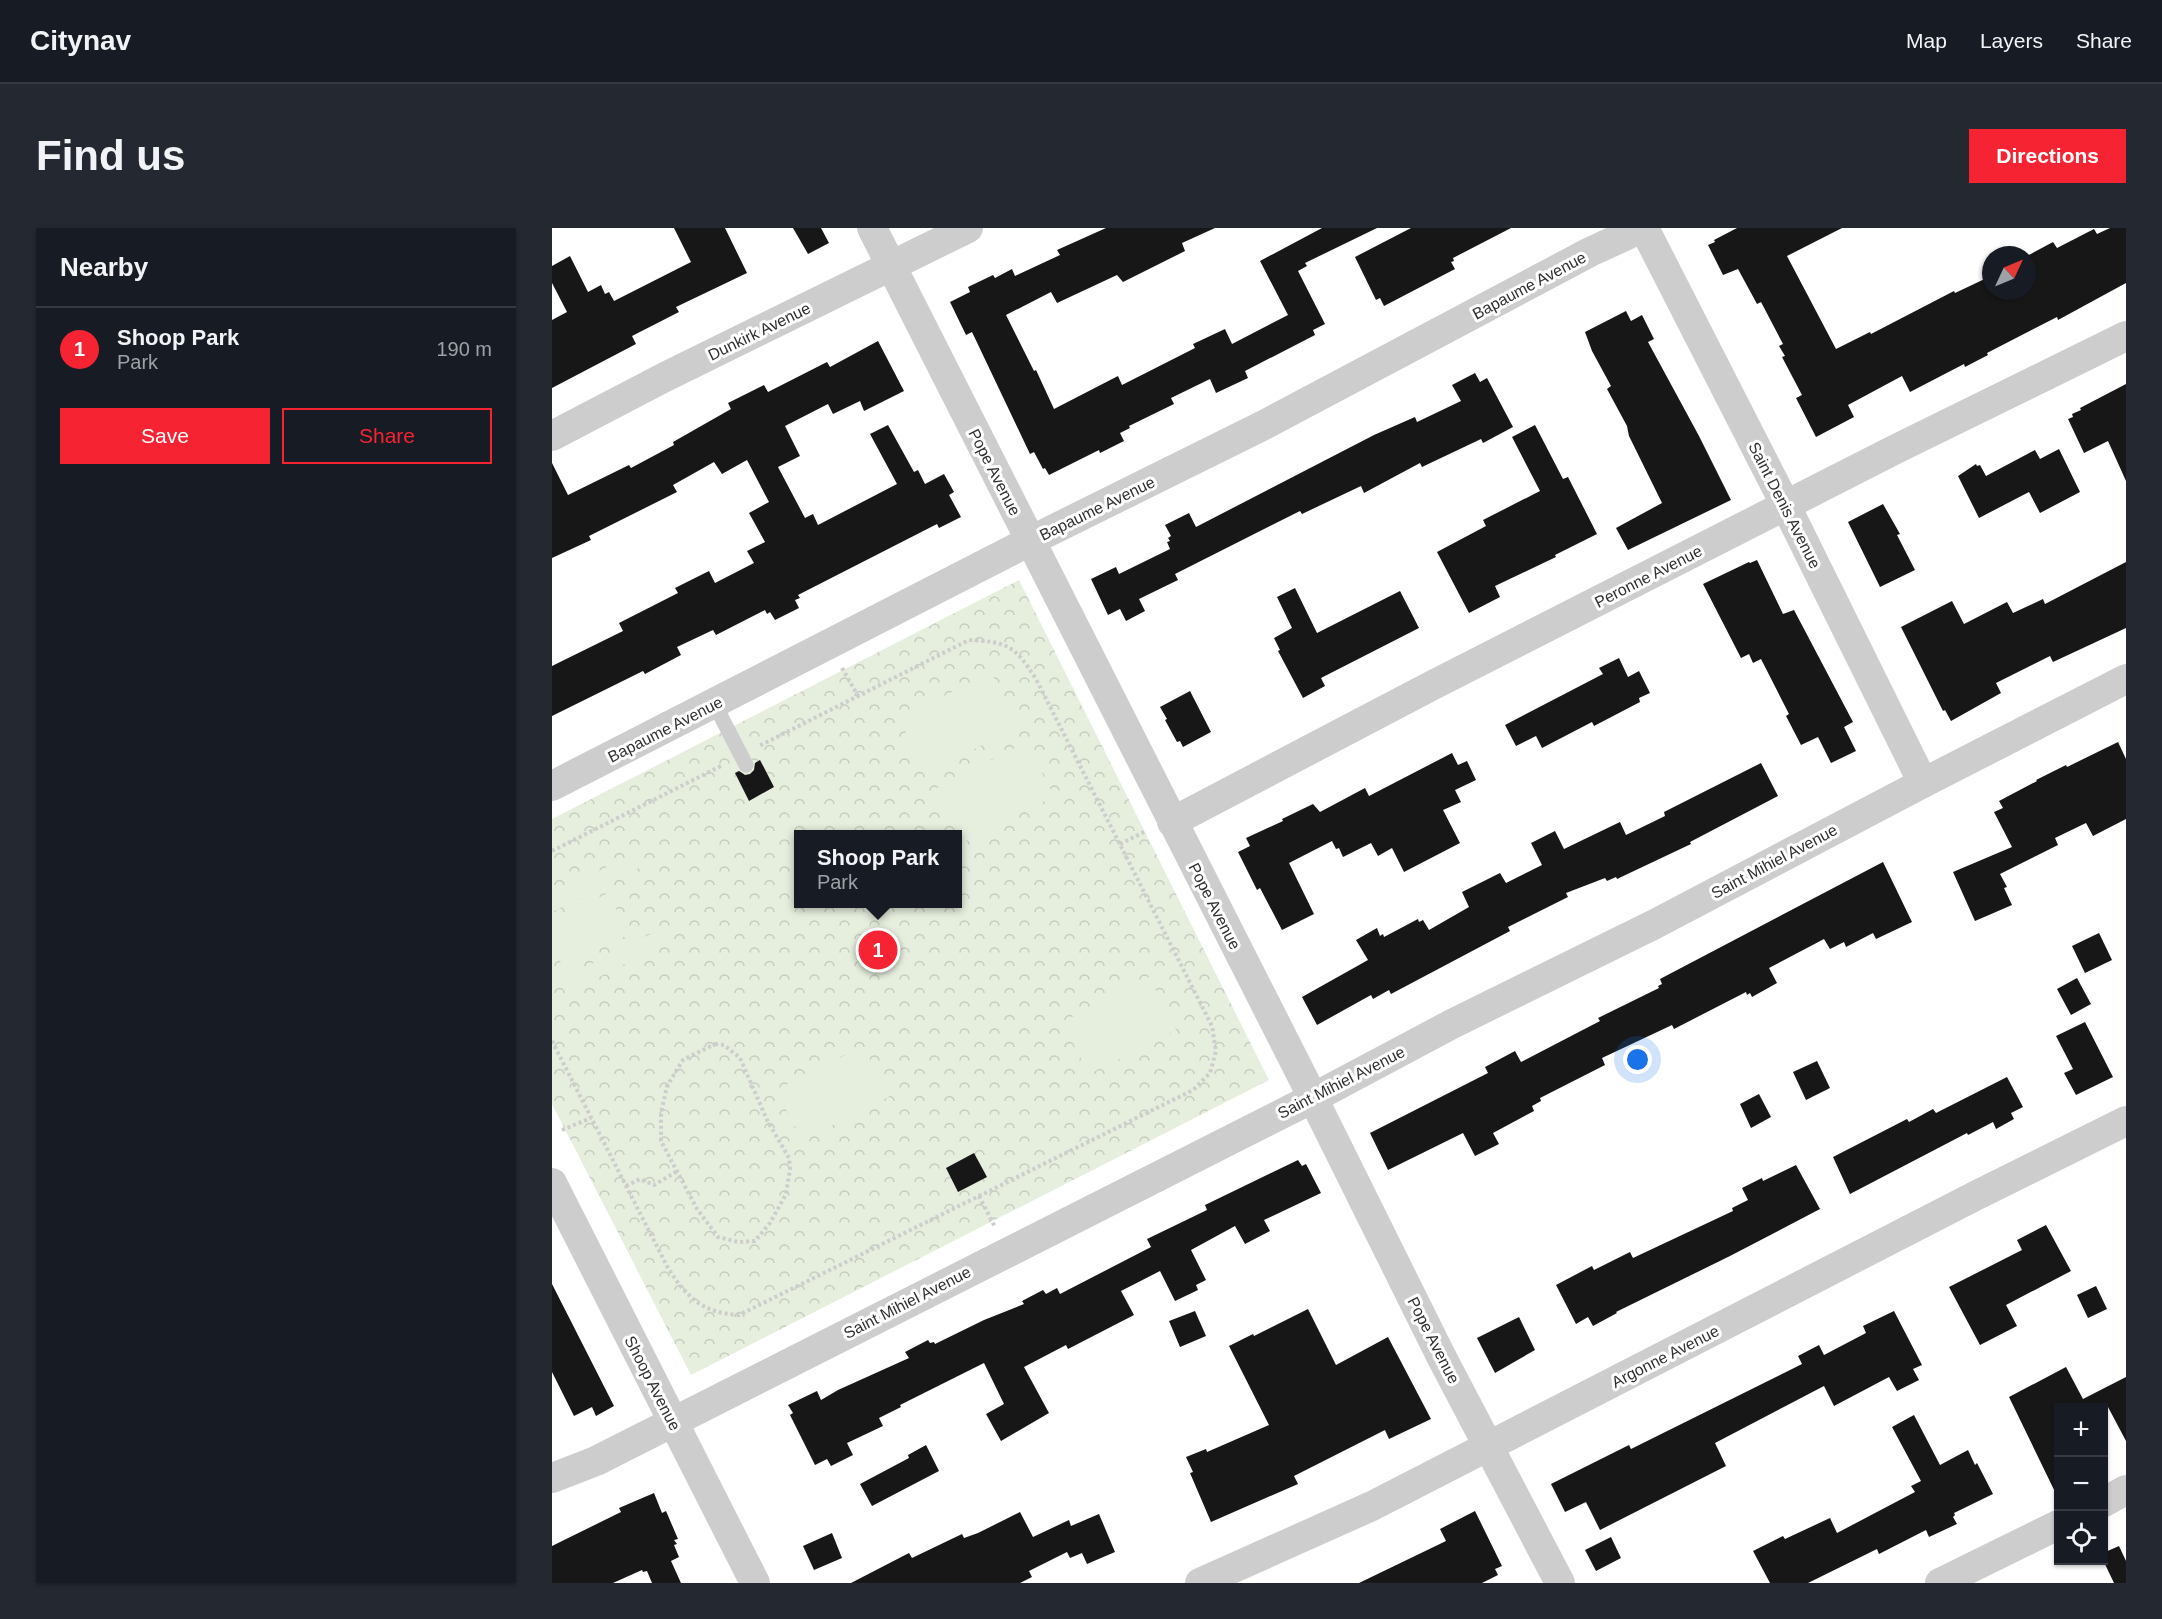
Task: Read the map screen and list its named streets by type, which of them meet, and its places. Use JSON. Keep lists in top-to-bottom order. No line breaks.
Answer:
{"streets":{"street":["Bapaume Avenue","Dunkirk Avenue","Pope Avenue","Saint Denis Avenue","Peronne Avenue","Saint Mihiel Avenue","Argonne Avenue","Shoop Avenue"]},"crossings":[["Bapaume Avenue","Pope Avenue"],["Bapaume Avenue","Saint Denis Avenue"],["Dunkirk Avenue","Pope Avenue"],["Pope Avenue","Peronne Avenue"],["Pope Avenue","Saint Mihiel Avenue"],["Pope Avenue","Argonne Avenue"],["Saint Denis Avenue","Peronne Avenue"],["Saint Denis Avenue","Saint Mihiel Avenue"],["Saint Mihiel Avenue","Shoop Avenue"]],"north":"top right","page":{"header":"Citynav","nav":["Map","Layers","Share"],"buttons":["Directions",["Save","Share"]],"title":"Find us","heading":"Nearby","list":[{"mark":"1","name":"Shoop Park","note":"Park","value":"190 m"}],"popup":["Shoop Park","Park"],"pins":"1","map_buttons":["+","−"]}}
